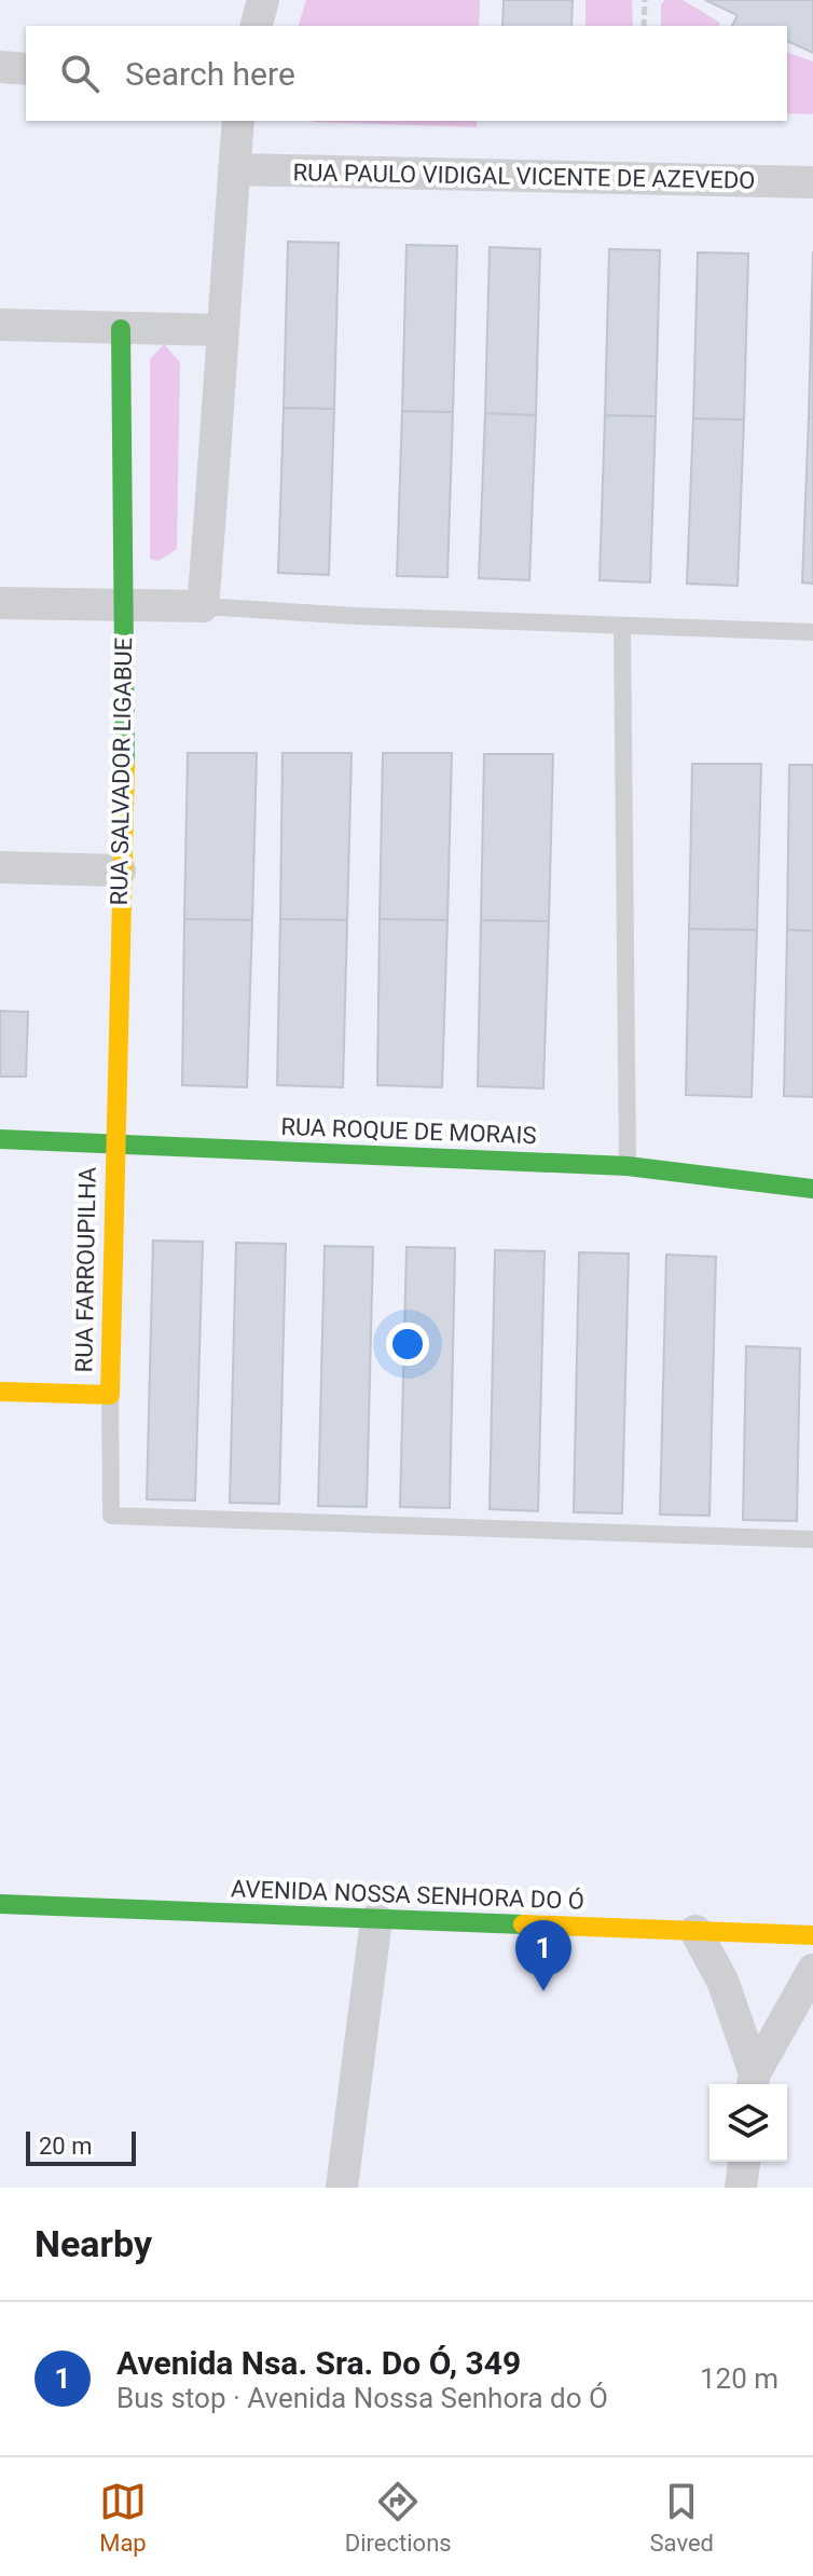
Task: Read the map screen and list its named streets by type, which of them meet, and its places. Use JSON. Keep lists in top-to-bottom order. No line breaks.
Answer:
{"streets":{"street":["RUA PAULO VIDIGAL VICENTE DE AZEVEDO","RUA SALVADOR LIGABUE","RUA ROQUE DE MORAIS","RUA FARROUPILHA","AVENIDA NOSSA SENHORA DO Ó"]},"crossings":[["RUA SALVADOR LIGABUE","RUA ROQUE DE MORAIS"],["RUA SALVADOR LIGABUE","RUA FARROUPILHA"],["RUA ROQUE DE MORAIS","RUA FARROUPILHA"]],"scale_bar":"20 m","page":{"search":"Search here","pins":"1","scale":"20 m","heading":"Nearby","list":[{"mark":"1","name":"Avenida Nsa. Sra. Do Ó, 349","note":"Bus stop · Avenida Nossa Senhora do Ó","value":"120 m"}],"nav":["Map","Directions","Saved"]}}
